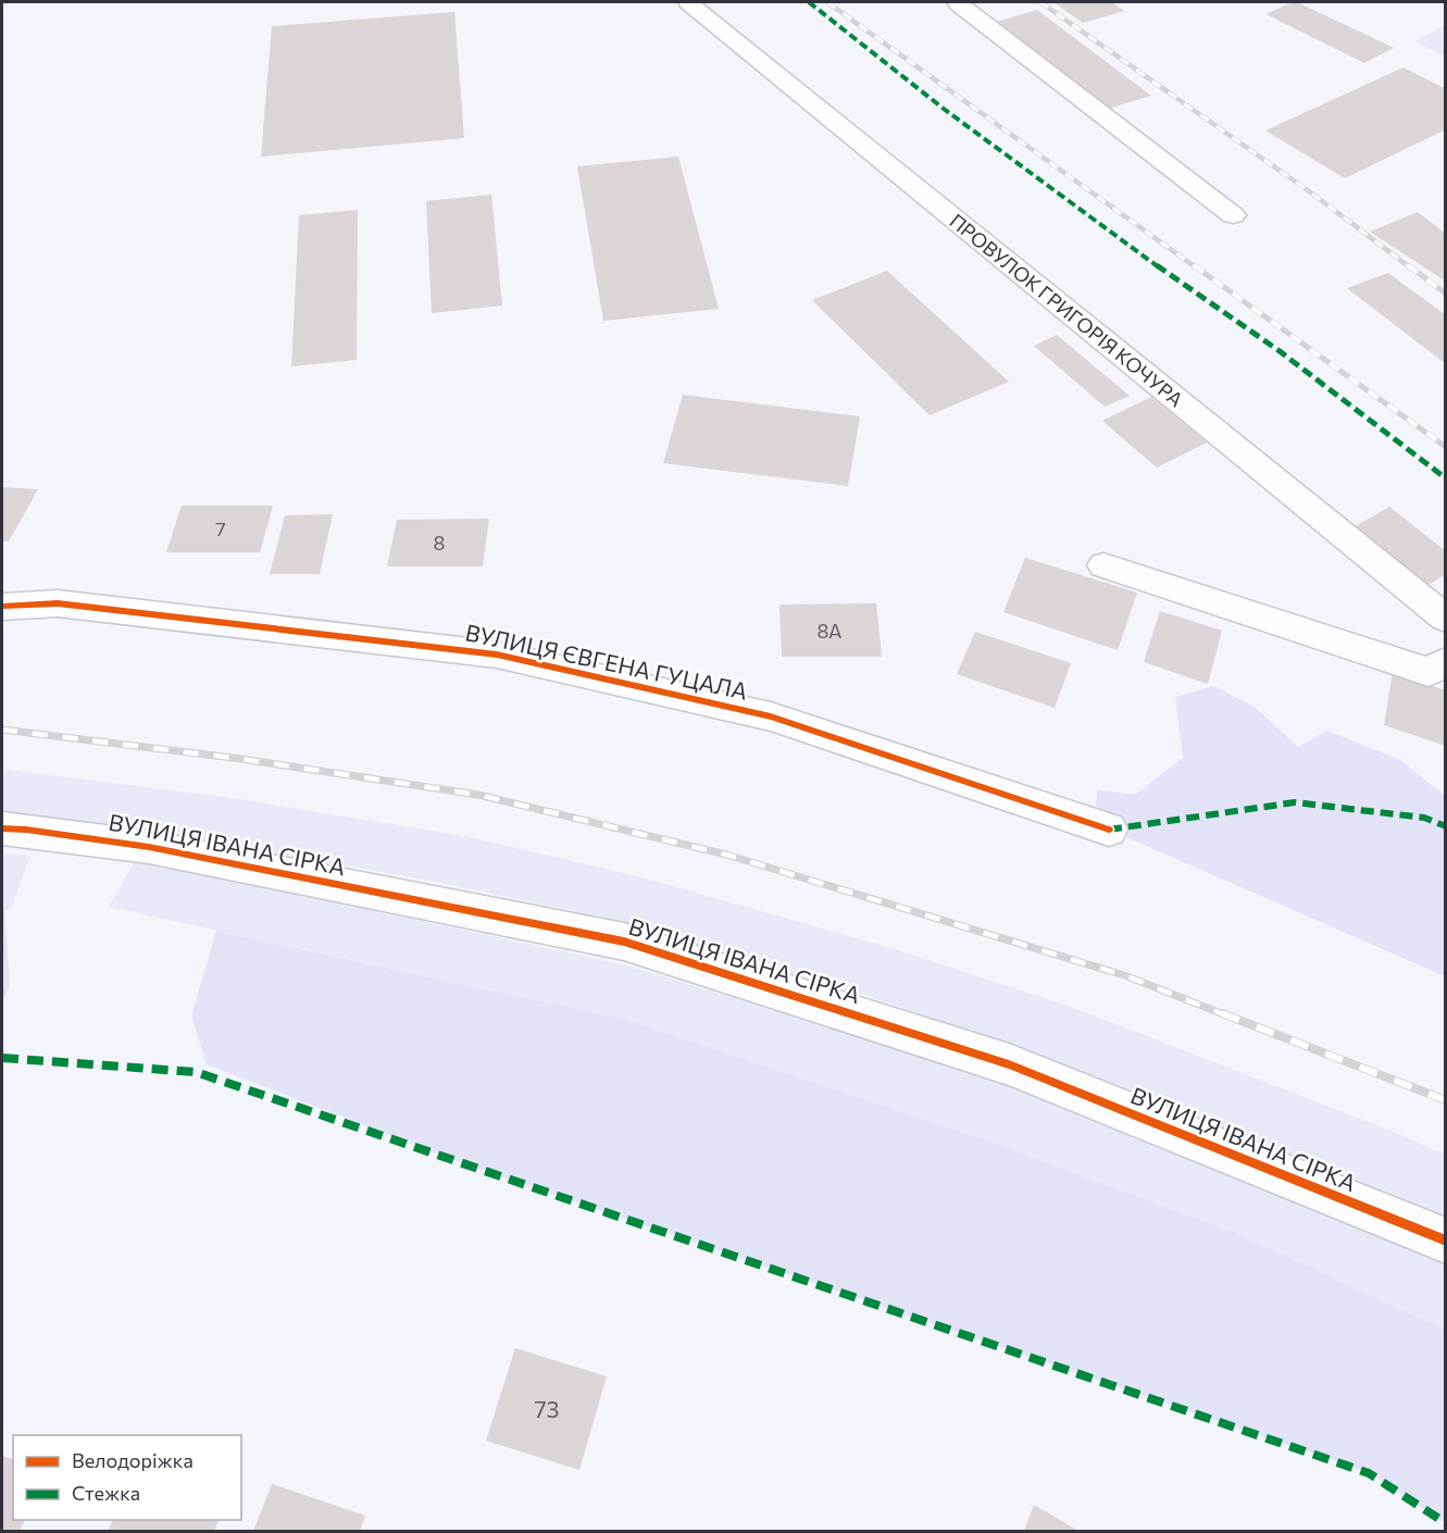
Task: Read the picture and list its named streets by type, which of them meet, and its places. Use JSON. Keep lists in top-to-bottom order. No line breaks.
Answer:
{"streets":{"street":["ПРОВУЛОК ГРИГОРІЯ КОЧУРА","ВУЛИЦЯ ЄВГЕНА ГУЦАЛА","ВУЛИЦЯ ІВАНА СІРКА"]},"house_numbers":["7","8","8А","73"],"legend":["Велодоріжка","Стежка"]}
